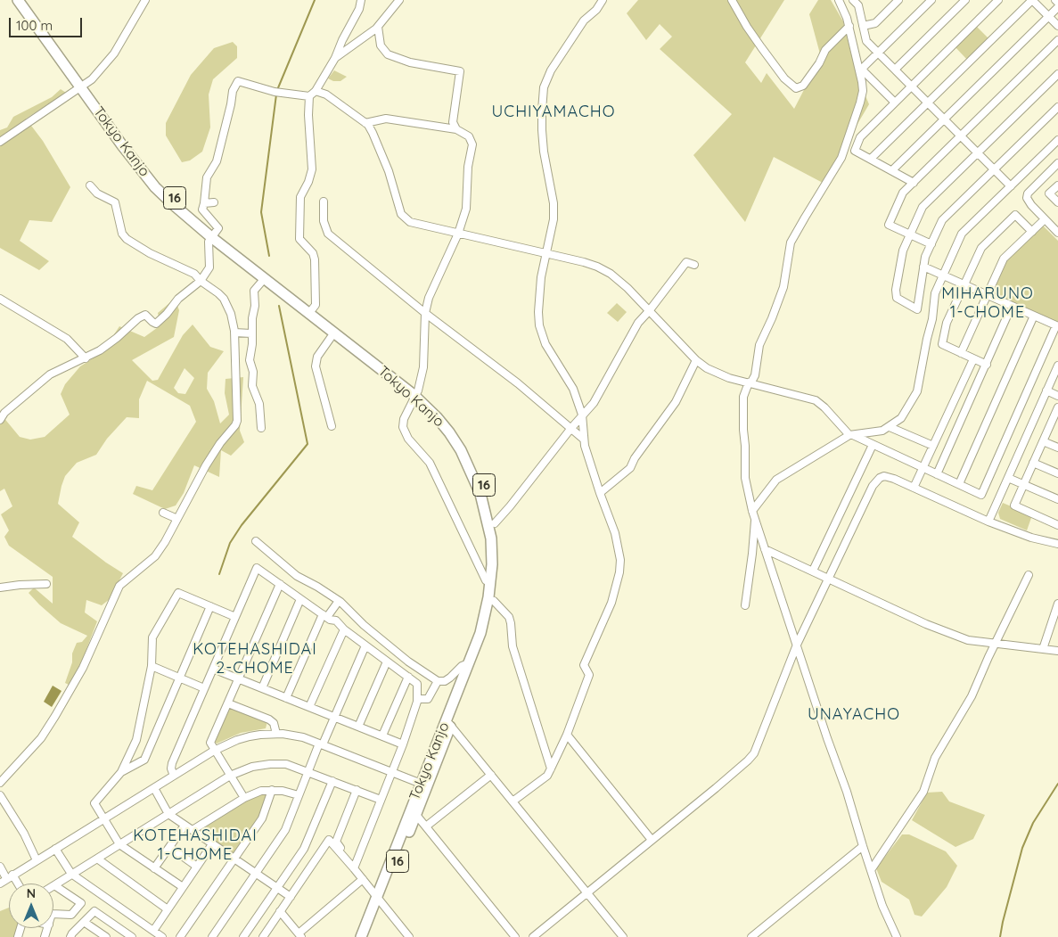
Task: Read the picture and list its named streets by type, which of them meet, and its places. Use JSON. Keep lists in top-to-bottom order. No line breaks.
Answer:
{"streets":{"highway":["Tokyo Kanjo","16"]},"districts":["UCHIYAMACHO","MIHARUNO 1-CHOME","KOTEHASHIDAI 2-CHOME","UNAYACHO","KOTEHASHIDAI 1-CHOME"],"scale_bar":"100 m","north":"top"}
